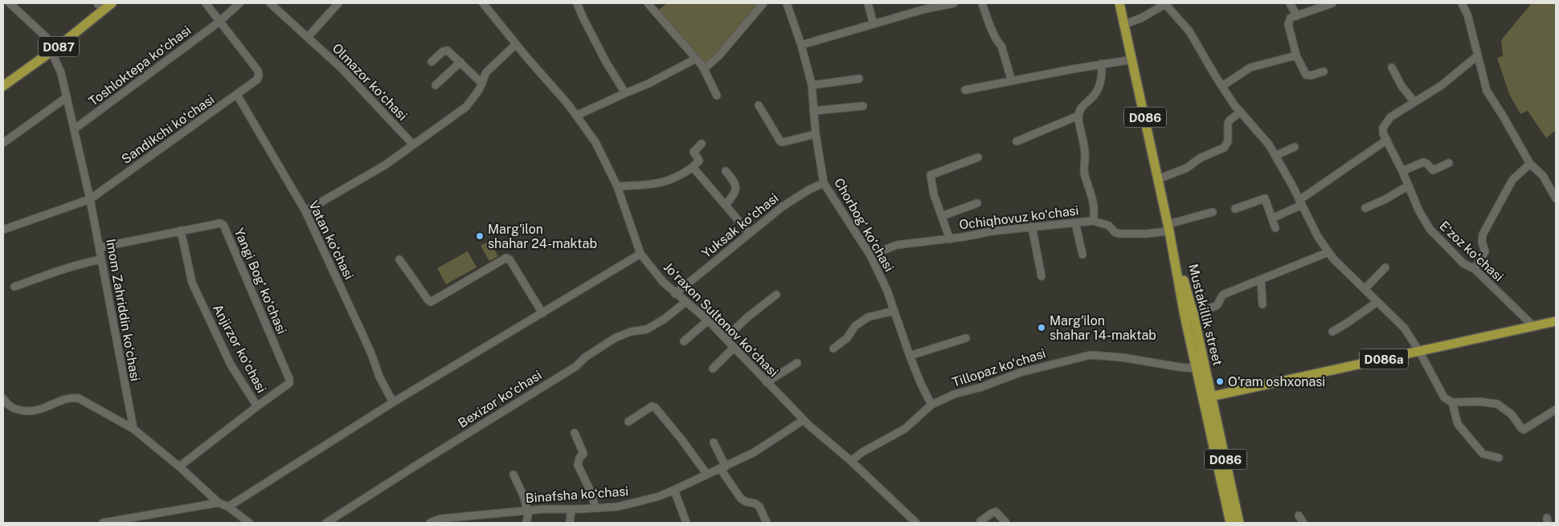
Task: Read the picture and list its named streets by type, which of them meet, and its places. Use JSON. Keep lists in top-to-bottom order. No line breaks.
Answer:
{"streets":{"main road":["D087","D086","Mustakillik street","D086a"],"street":["Toshloktepa koʻchasi","Olmazor koʻchasi","Sandikchi koʻchasi","Ochiqhovuz koʻchasi","Chorbogʻ koʻchasi","Yuksak koʻchasi","Vatan koʻchasi","Eʻzoz koʻchasi","Yangi Bogʻ koʻchasi","Imom Zahriddin koʻchasi","Joʻraxon Sultonov koʻchasi","Anjirzor koʻchasi","Tillopaz koʻchasi","Bexizor koʻchasi","Binafsha koʻchasi"]},"crossings":[["D087","Imom Zahriddin koʻchasi"],["Toshloktepa koʻchasi","Sandikchi koʻchasi"],["Toshloktepa koʻchasi","Imom Zahriddin koʻchasi"],["Sandikchi koʻchasi","Vatan koʻchasi"],["Sandikchi koʻchasi","Imom Zahriddin koʻchasi"],["Ochiqhovuz koʻchasi","Chorbogʻ koʻchasi"],["Ochiqhovuz koʻchasi","Mustakillik street"],["Chorbogʻ koʻchasi","Yuksak koʻchasi"],["Chorbogʻ koʻchasi","Tillopaz koʻchasi"],["Yuksak koʻchasi","Joʻraxon Sultonov koʻchasi"],["Eʻzoz koʻchasi","D086a"],["Yangi Bogʻ koʻchasi","Imom Zahriddin koʻchasi"],["Yangi Bogʻ koʻchasi","Anjirzor koʻchasi"],["Mustakillik street","D086a"],["Mustakillik street","Tillopaz koʻchasi"],["Joʻraxon Sultonov koʻchasi","Tillopaz koʻchasi"],["Joʻraxon Sultonov koʻchasi","Bexizor koʻchasi"],["Joʻraxon Sultonov koʻchasi","Binafsha koʻchasi"]],"places":["Marg'ilon shahar 24-maktab","Marg'ilon shahar 14-maktab","O'ram oshxonasi"]}
